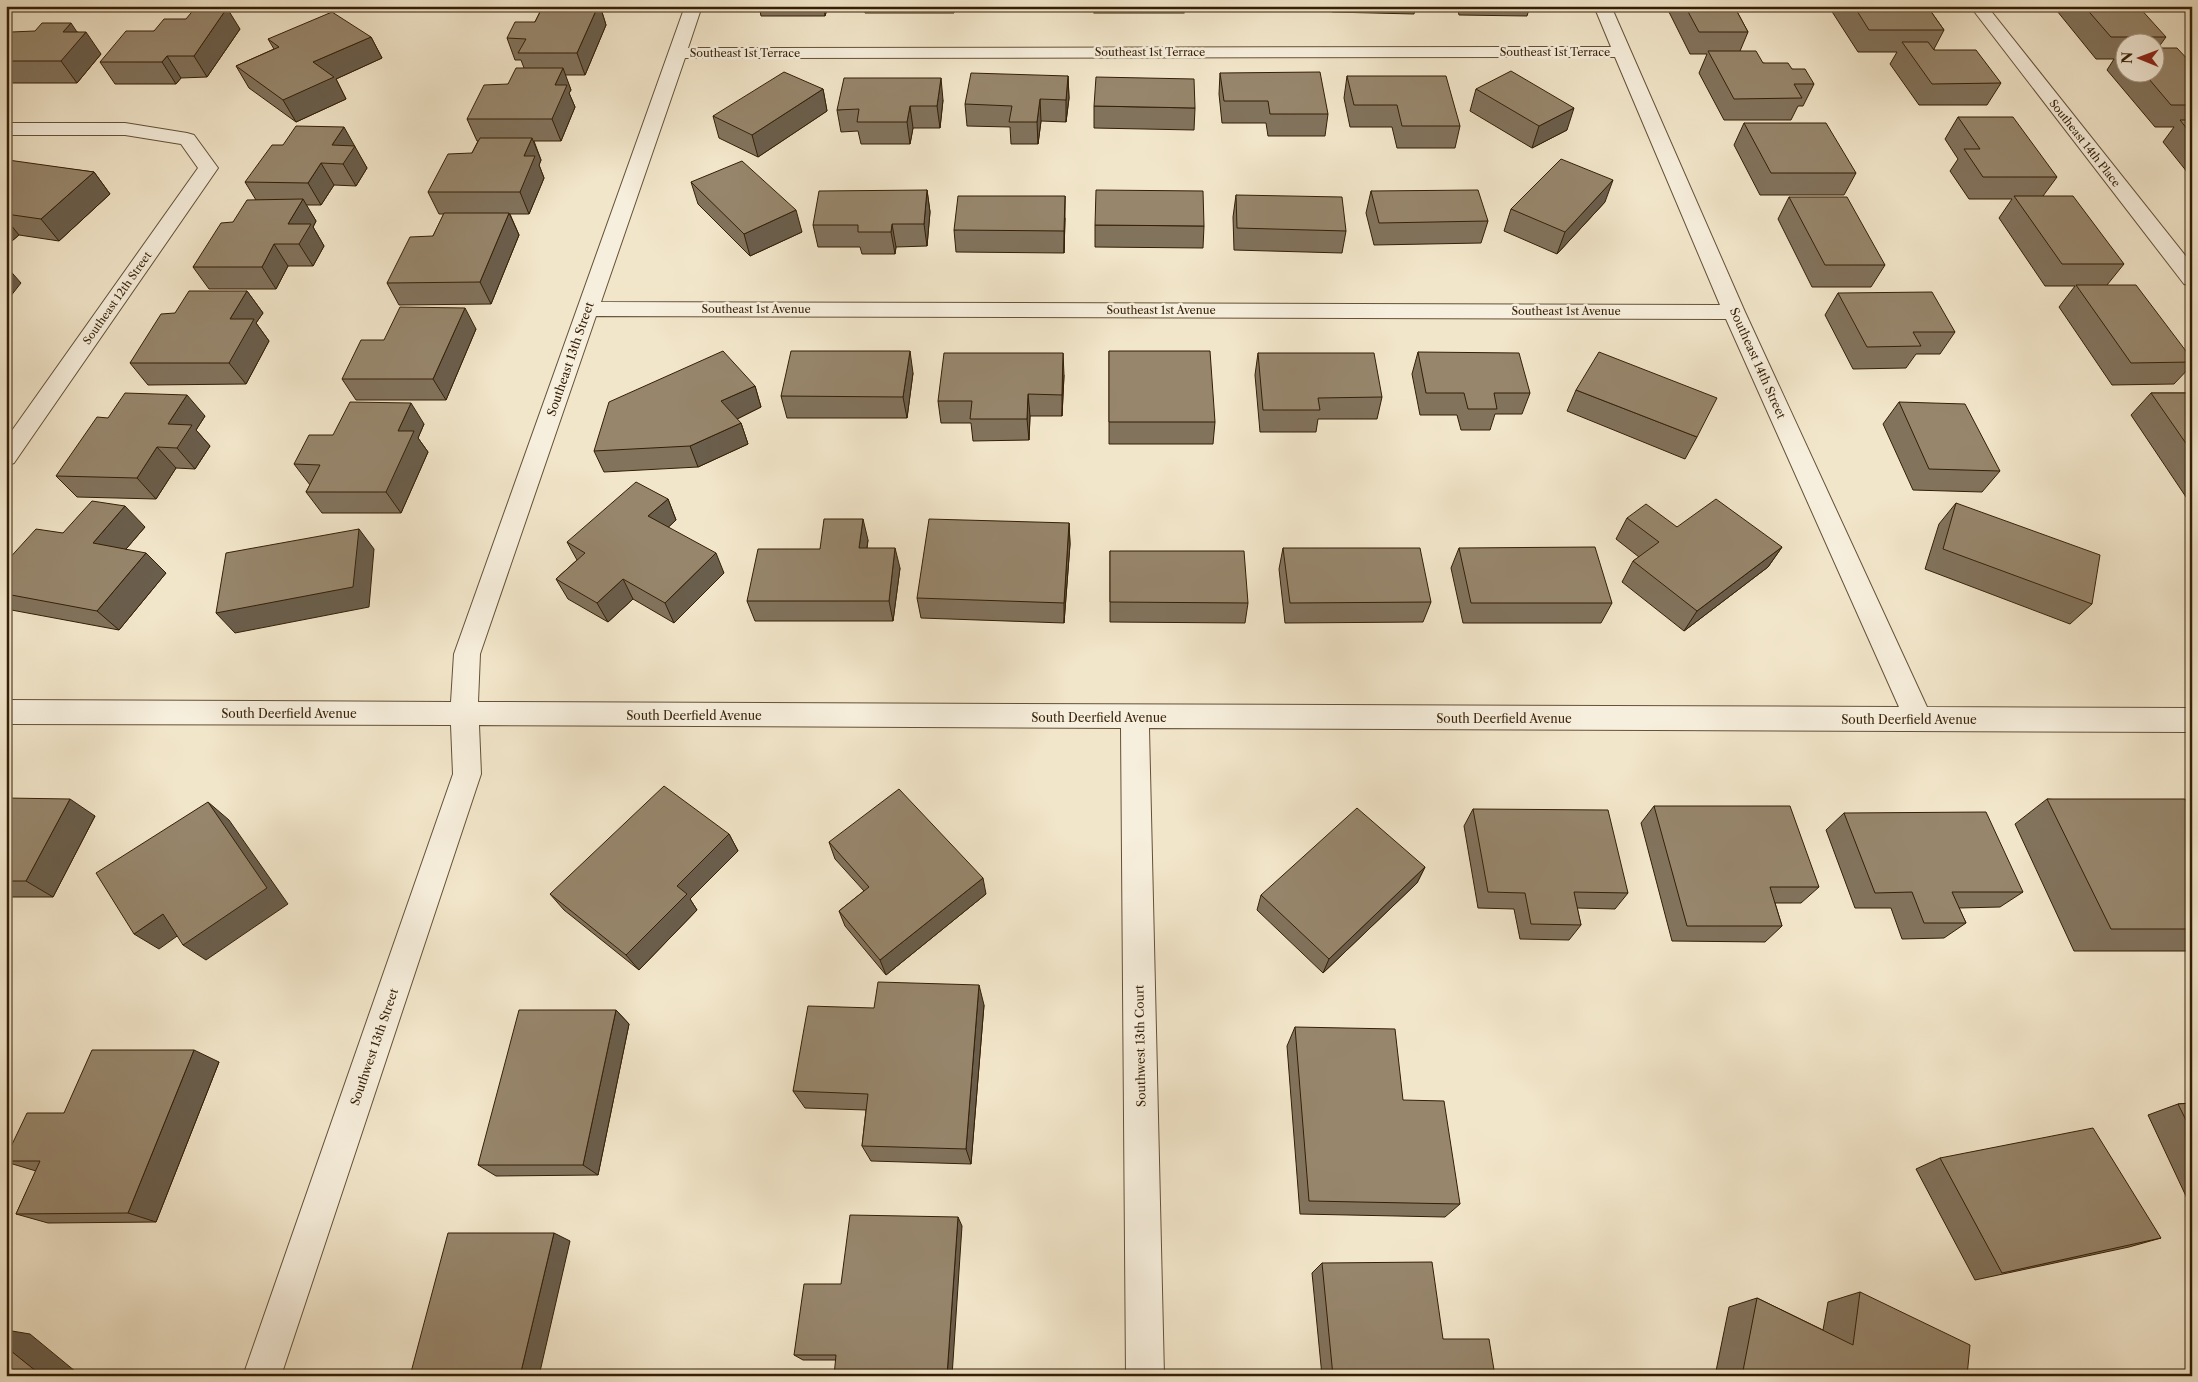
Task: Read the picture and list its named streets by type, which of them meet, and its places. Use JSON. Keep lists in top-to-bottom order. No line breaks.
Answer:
{"streets":{"street":["Southeast 1st Terrace","Southeast 14th Place","Southeast 12th Street","Southeast 1st Avenue","Southeast 13th Street","Southeast 14th Street","South Deerfield Avenue","Southwest 13th Court","Southwest 13th Street"]},"crossings":[["Southeast 1st Terrace","Southeast 13th Street"],["Southeast 1st Terrace","Southeast 14th Street"],["Southeast 1st Avenue","Southeast 13th Street"],["Southeast 1st Avenue","Southeast 14th Street"],["Southeast 13th Street","South Deerfield Avenue"],["Southeast 13th Street","Southwest 13th Street"],["Southeast 14th Street","South Deerfield Avenue"],["South Deerfield Avenue","Southwest 13th Court"],["South Deerfield Avenue","Southwest 13th Street"]],"north":"left"}
